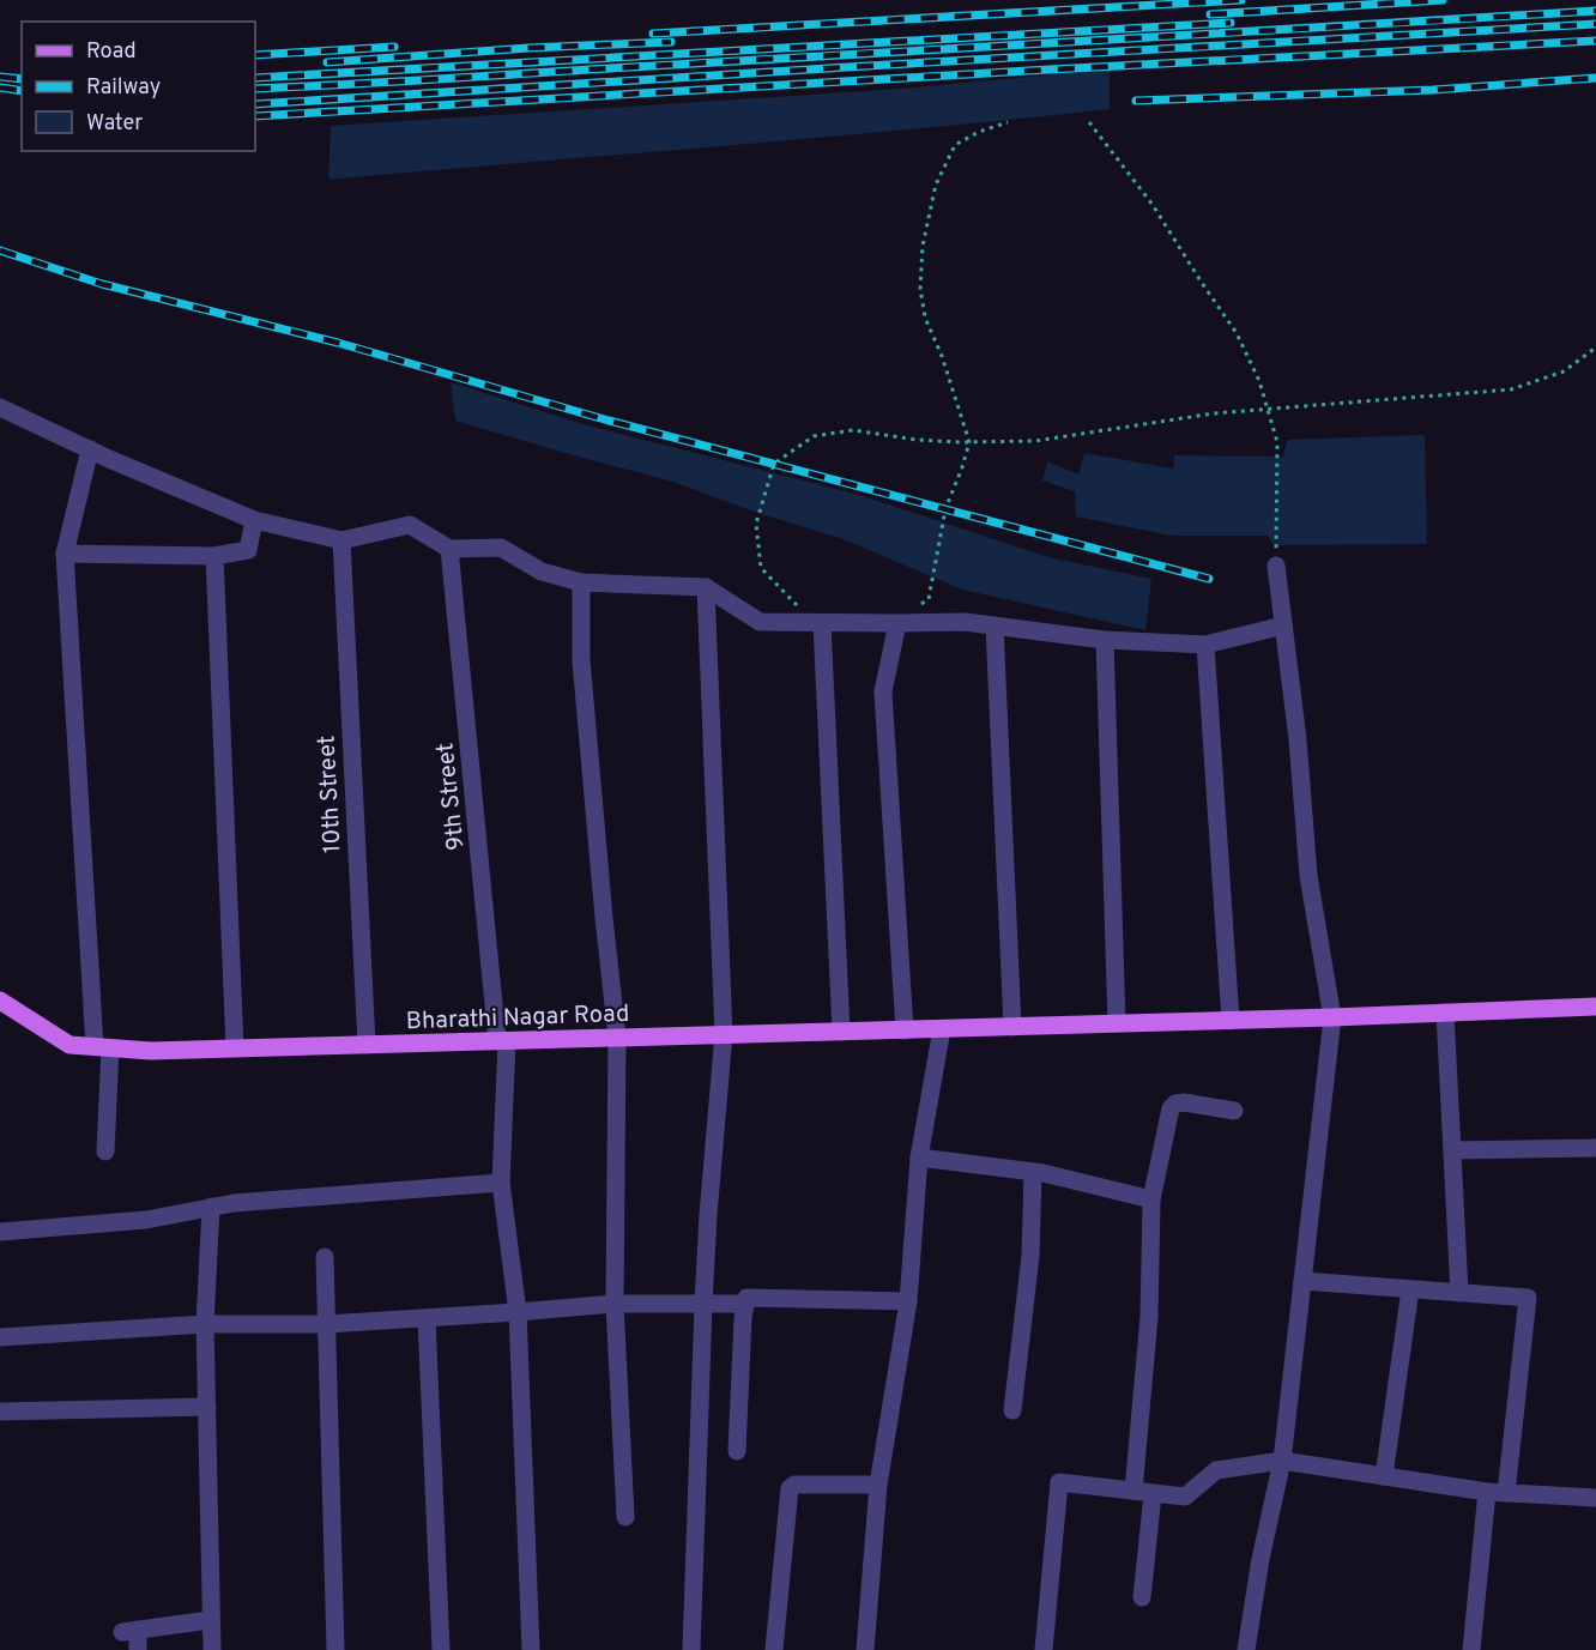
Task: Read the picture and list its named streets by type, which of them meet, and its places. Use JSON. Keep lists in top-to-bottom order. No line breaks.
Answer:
{"streets":{"main road":["Bharathi Nagar Road"],"street":["10th Street","9th Street"]},"crossings":[["10th Street","Bharathi Nagar Road"],["9th Street","Bharathi Nagar Road"]],"legend":["Road","Railway","Water"]}
